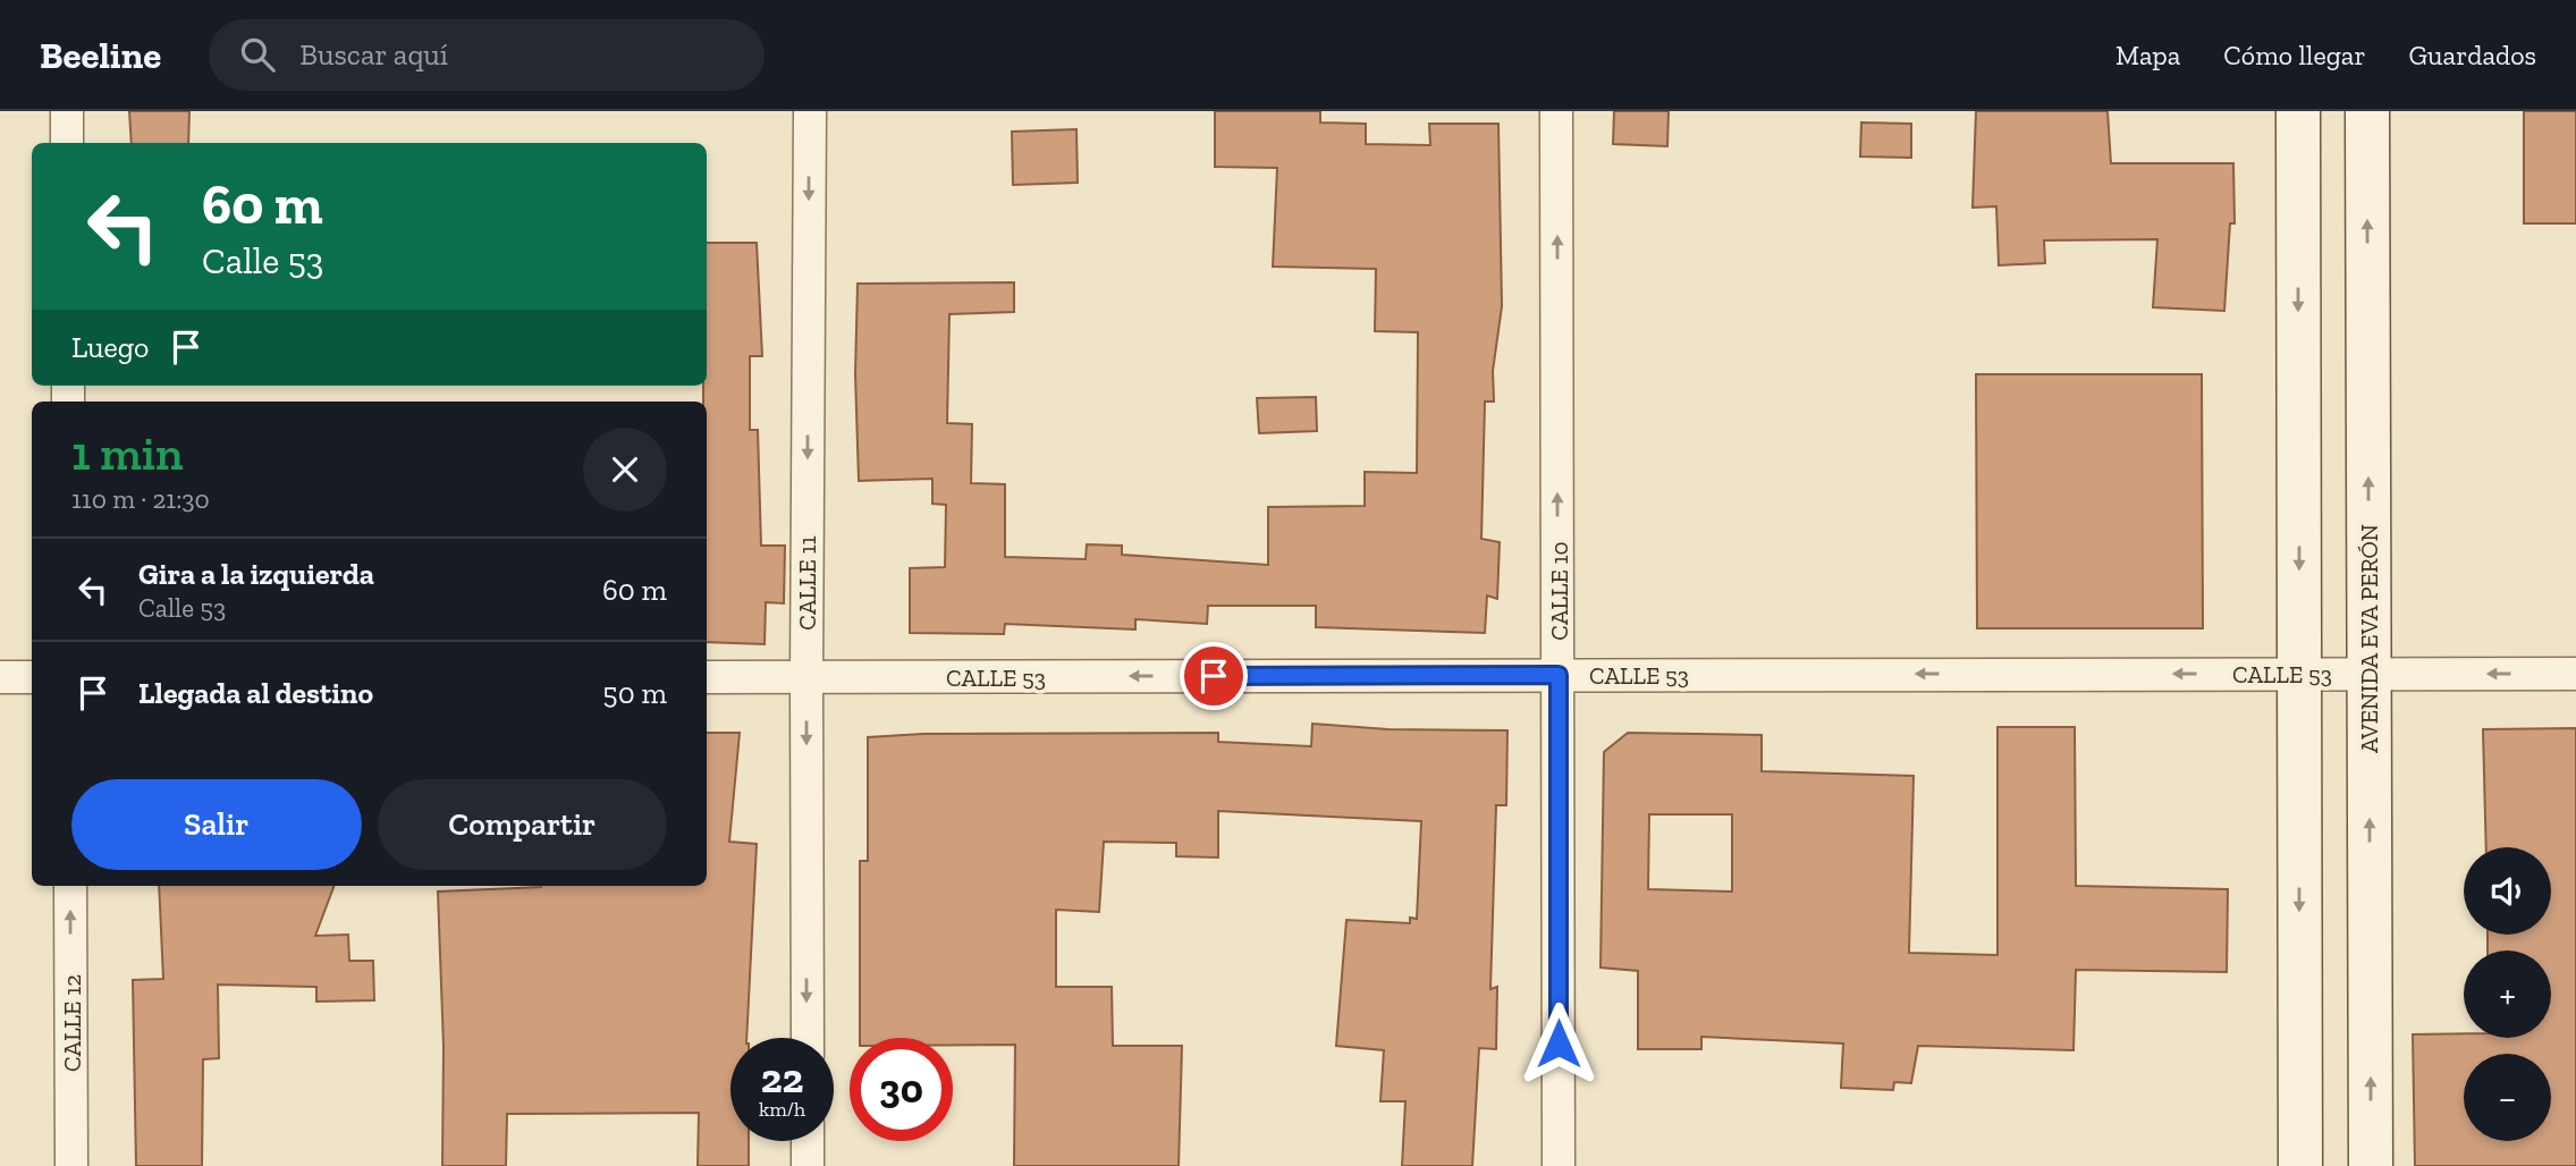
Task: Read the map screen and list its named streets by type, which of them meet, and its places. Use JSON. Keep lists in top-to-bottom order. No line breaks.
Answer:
{"streets":{"main road":["AVENIDA EVA PERÓN"],"street":["CALLE 11","CALLE 10","CALLE 53","CALLE 12"]},"crossings":[["CALLE 11","CALLE 53"],["CALLE 10","CALLE 53"],["AVENIDA EVA PERÓN","CALLE 53"]],"one_way":["CALLE 11","CALLE 10","CALLE 53","CALLE 12"],"page":{"header":"Beeline","search":"Buscar aquí","nav":["Mapa","Cómo llegar","Guardados"],"turn":["60 m","Calle 53"],"then":"Luego","heading":["1 min","110 m · 21:30"],"list":[{"name":"Gira a la izquierda","note":"Calle 53","value":"60 m"},{"name":"Llegada al destino","value":"50 m"}],"buttons":["Salir","Compartir"],"map_buttons":["+","−"],"speed":"22 km/h","limit":"30"}}
